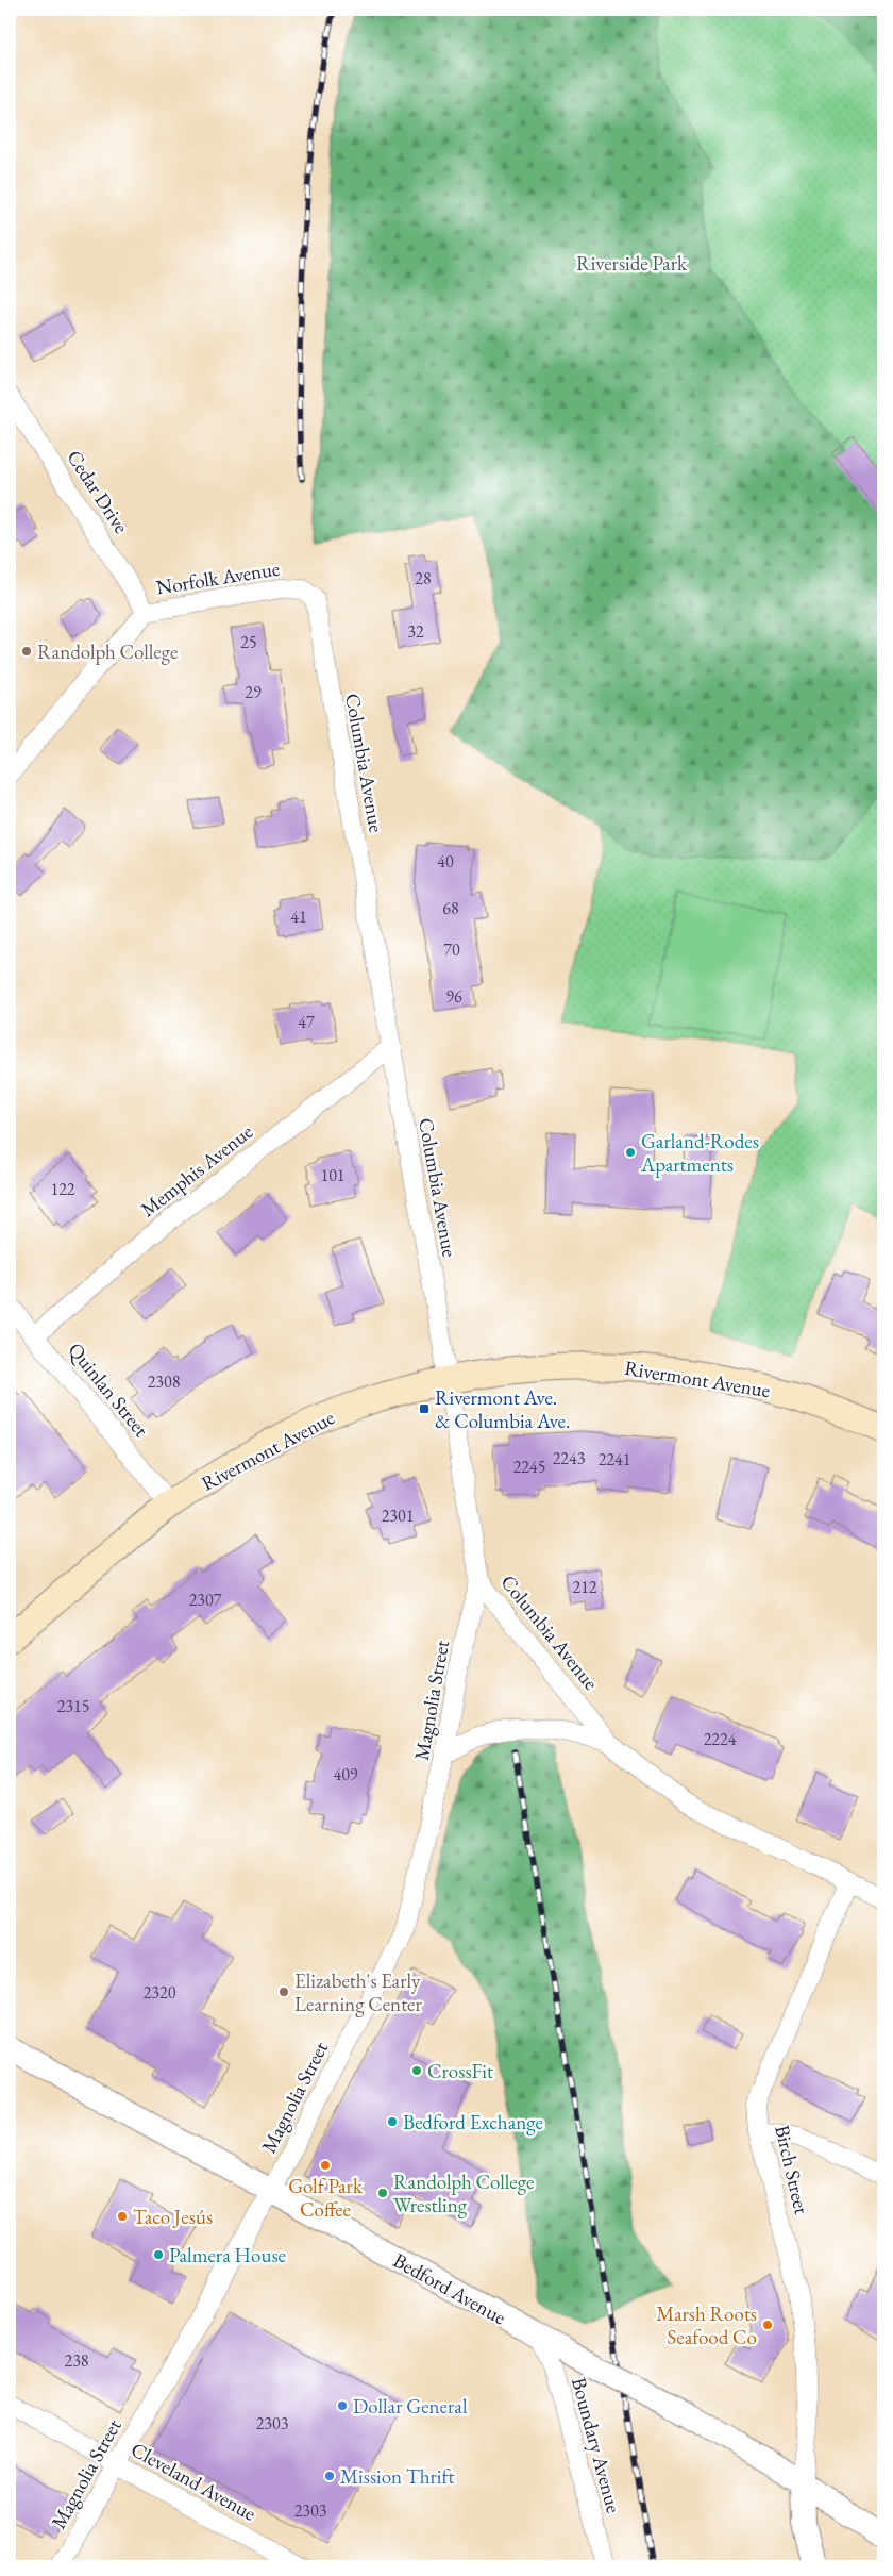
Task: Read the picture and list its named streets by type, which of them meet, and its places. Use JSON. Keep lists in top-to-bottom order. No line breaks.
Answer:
{"streets":{"main road":["Rivermont Avenue"],"street":["Cedar Drive","Norfolk Avenue","Columbia Avenue","Memphis Avenue","Quinlan Street","Magnolia Street","Birch Street","Bedford Avenue","Boundary Avenue","Cleveland Avenue"]},"crossings":[["Cedar Drive","Norfolk Avenue"],["Norfolk Avenue","Columbia Avenue"],["Columbia Avenue","Memphis Avenue"],["Columbia Avenue","Rivermont Avenue"],["Columbia Avenue","Magnolia Street"],["Columbia Avenue","Birch Street"],["Memphis Avenue","Quinlan Street"],["Rivermont Avenue","Quinlan Street"],["Magnolia Street","Bedford Avenue"],["Magnolia Street","Cleveland Avenue"],["Birch Street","Bedford Avenue"],["Bedford Avenue","Boundary Avenue"]],"parks":["Riverside Park"],"places":{"other":["Randolph College","Garland-Rodes Apartments","Elizabeth's Early Learning Center","CrossFit","Bedford Exchange","Golf Park Coffee","Randolph College Wrestling","Taco Jesús","Palmera House","Marsh Roots Seafood Co","Dollar General","Mission Thrift"],"transit":["Rivermont Ave. & Columbia Ave."]},"house_numbers":["28","32","25","29","40","68","41","70","96","47","101","122","2308","2243","2241","2245","2301","212","2307","2315","2224","409","2320","238","2303","2303"]}
